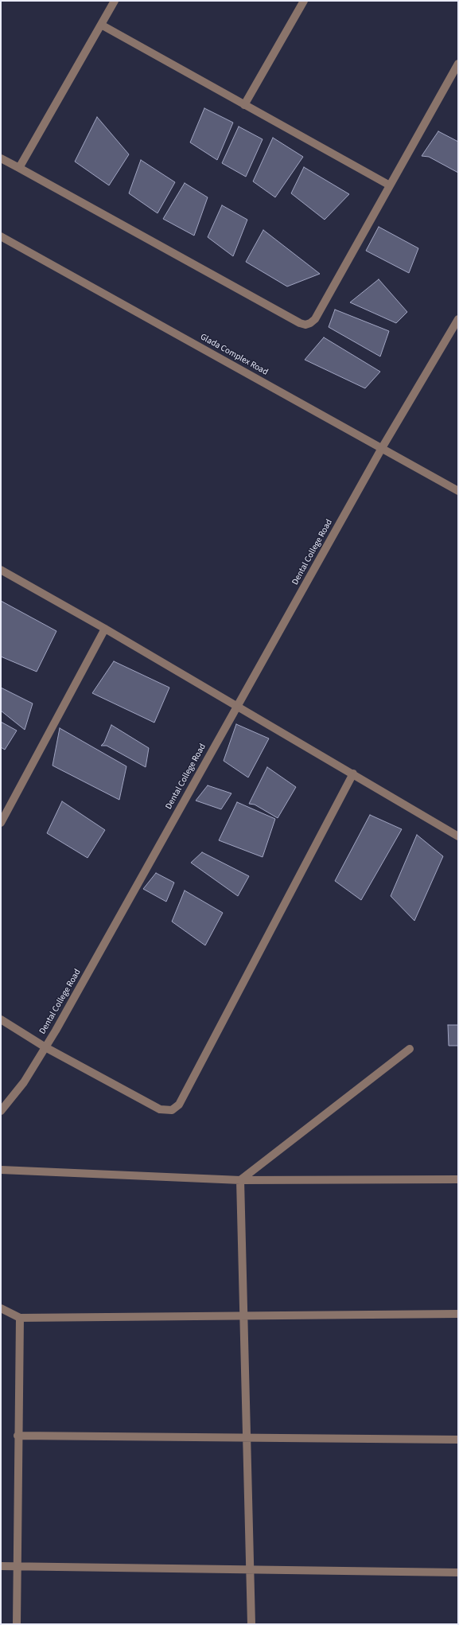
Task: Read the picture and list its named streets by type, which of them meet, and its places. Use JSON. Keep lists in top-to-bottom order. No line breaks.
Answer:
{"streets":{"street":["Glada Complex Road","Dental College Road"]},"crossings":[["Glada Complex Road","Dental College Road"]]}
